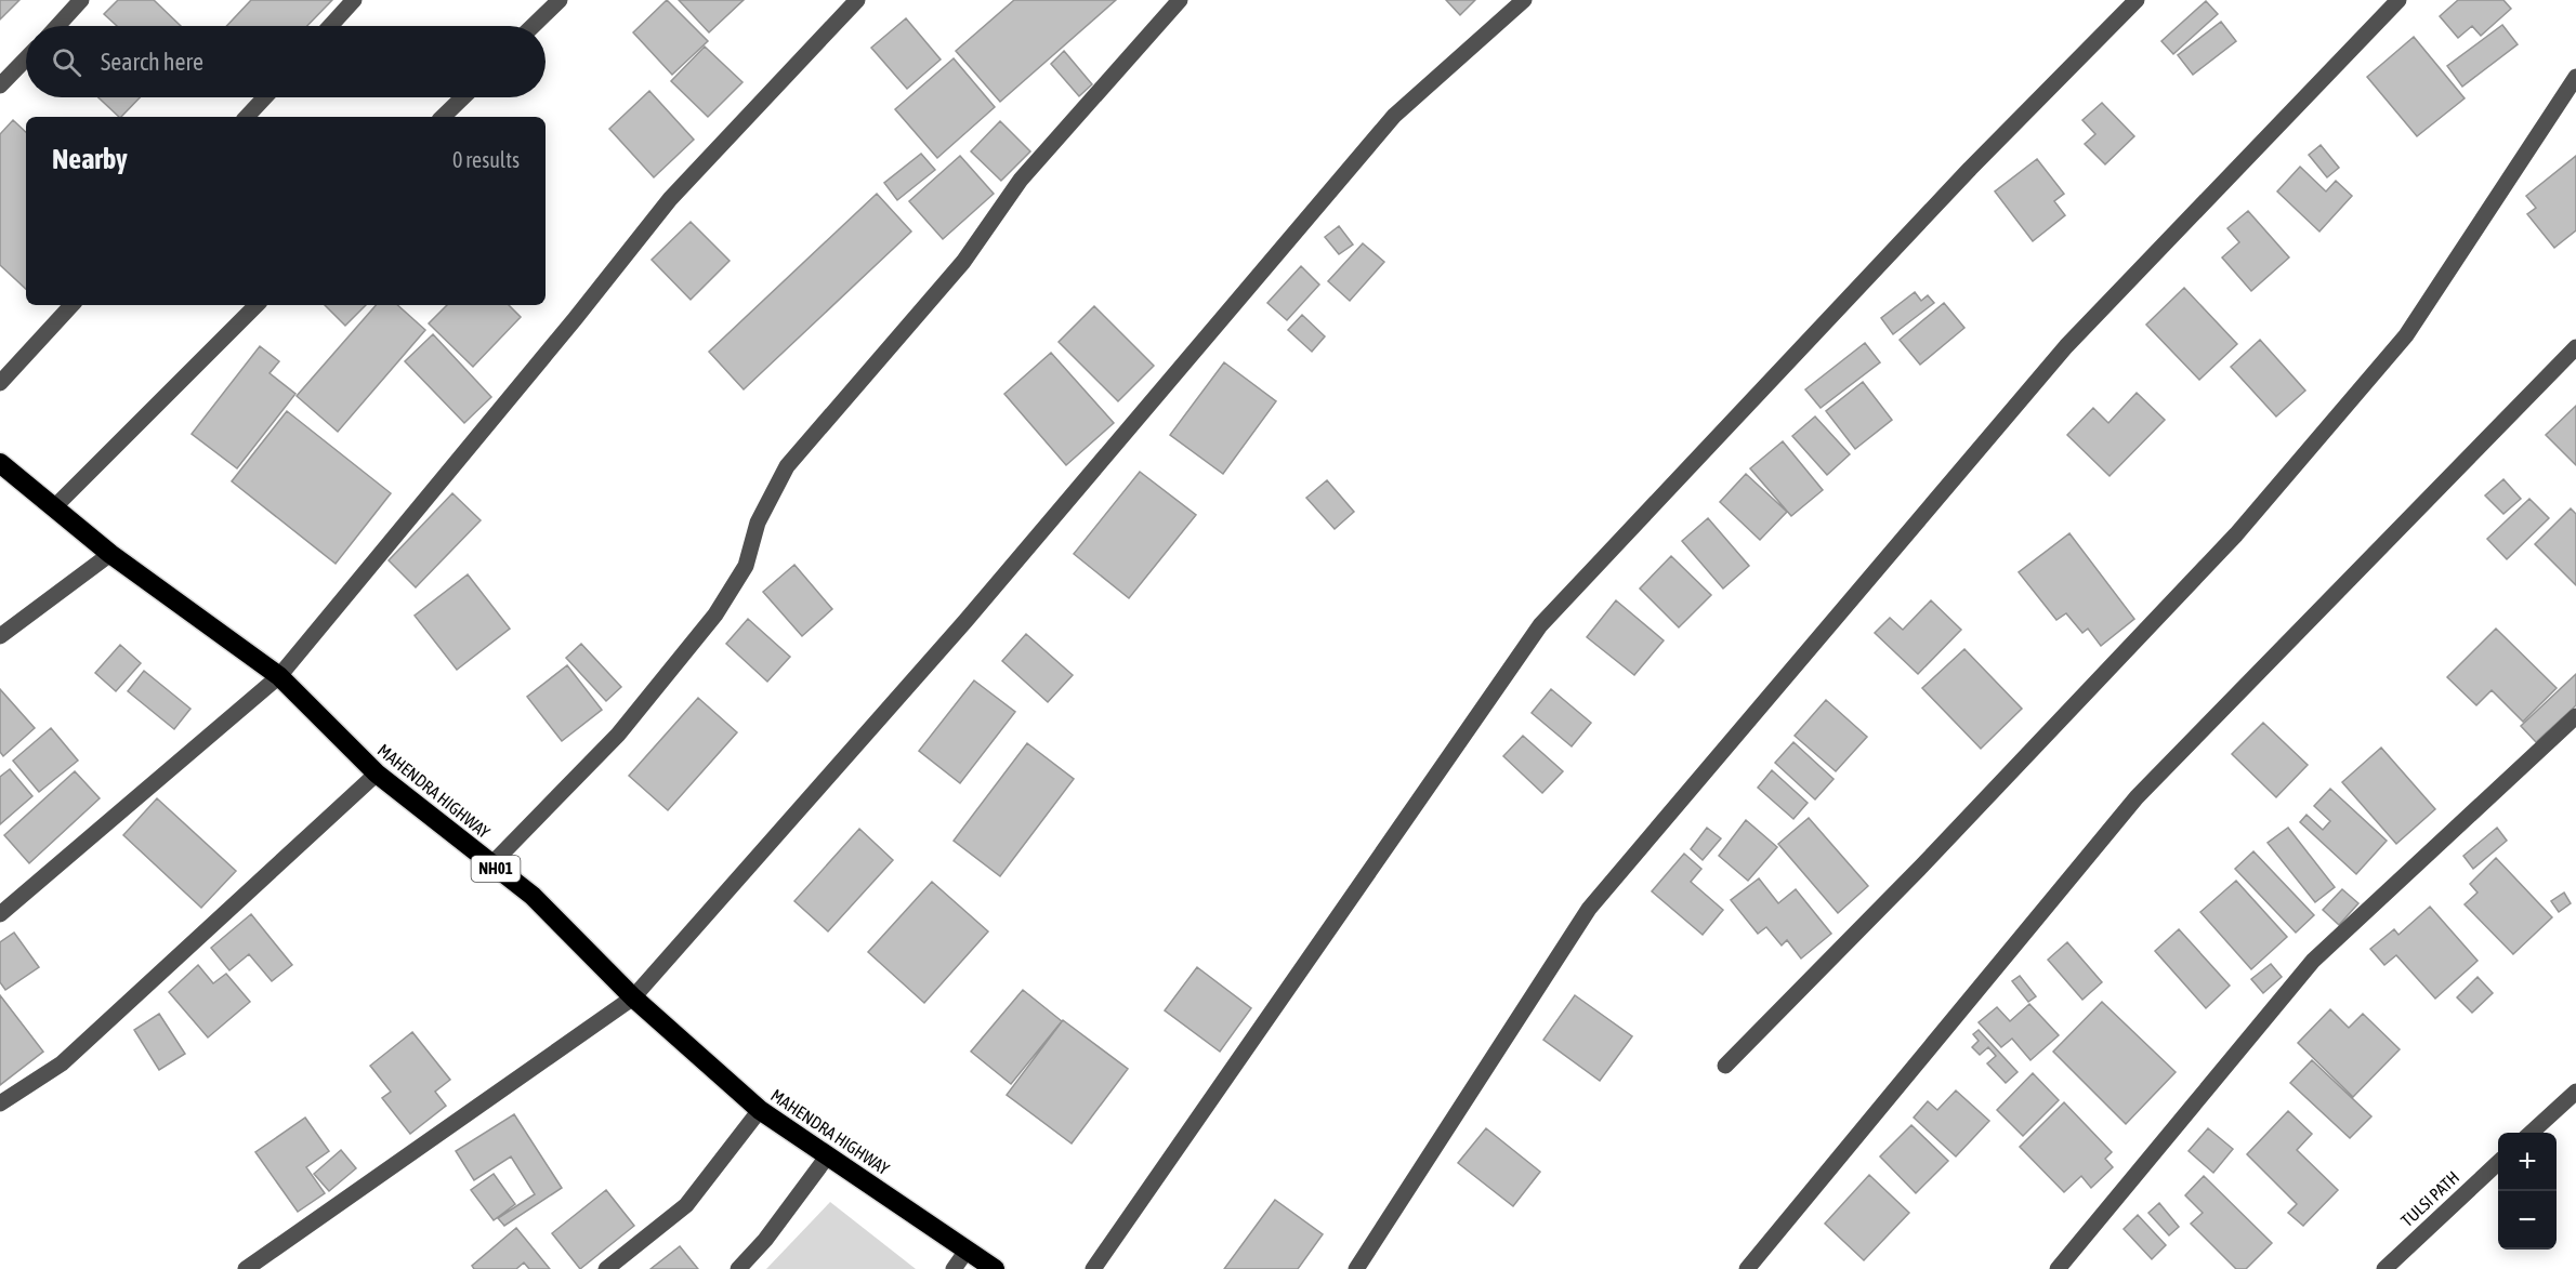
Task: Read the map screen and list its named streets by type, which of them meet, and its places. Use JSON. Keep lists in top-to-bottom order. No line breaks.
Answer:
{"streets":{"highway":["MAHENDRA HIGHWAY","NH01"],"street":["TULSI PATH"]},"page":{"search":"Search here","heading":["Nearby","0 results"],"map_buttons":["+","−"]}}
